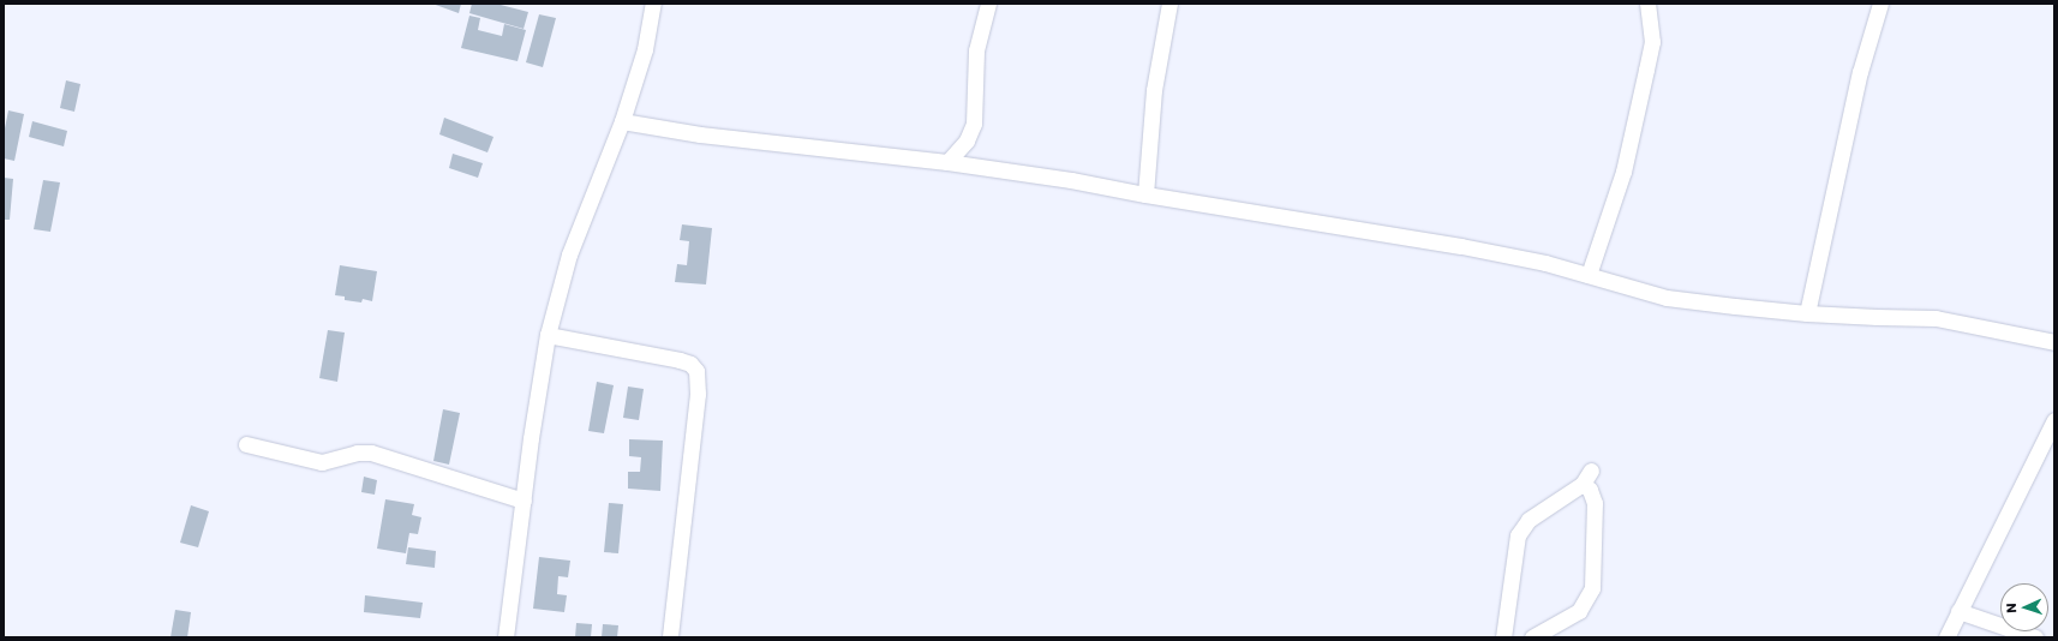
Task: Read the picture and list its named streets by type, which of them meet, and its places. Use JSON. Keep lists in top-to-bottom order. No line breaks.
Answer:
{"north":"left"}
